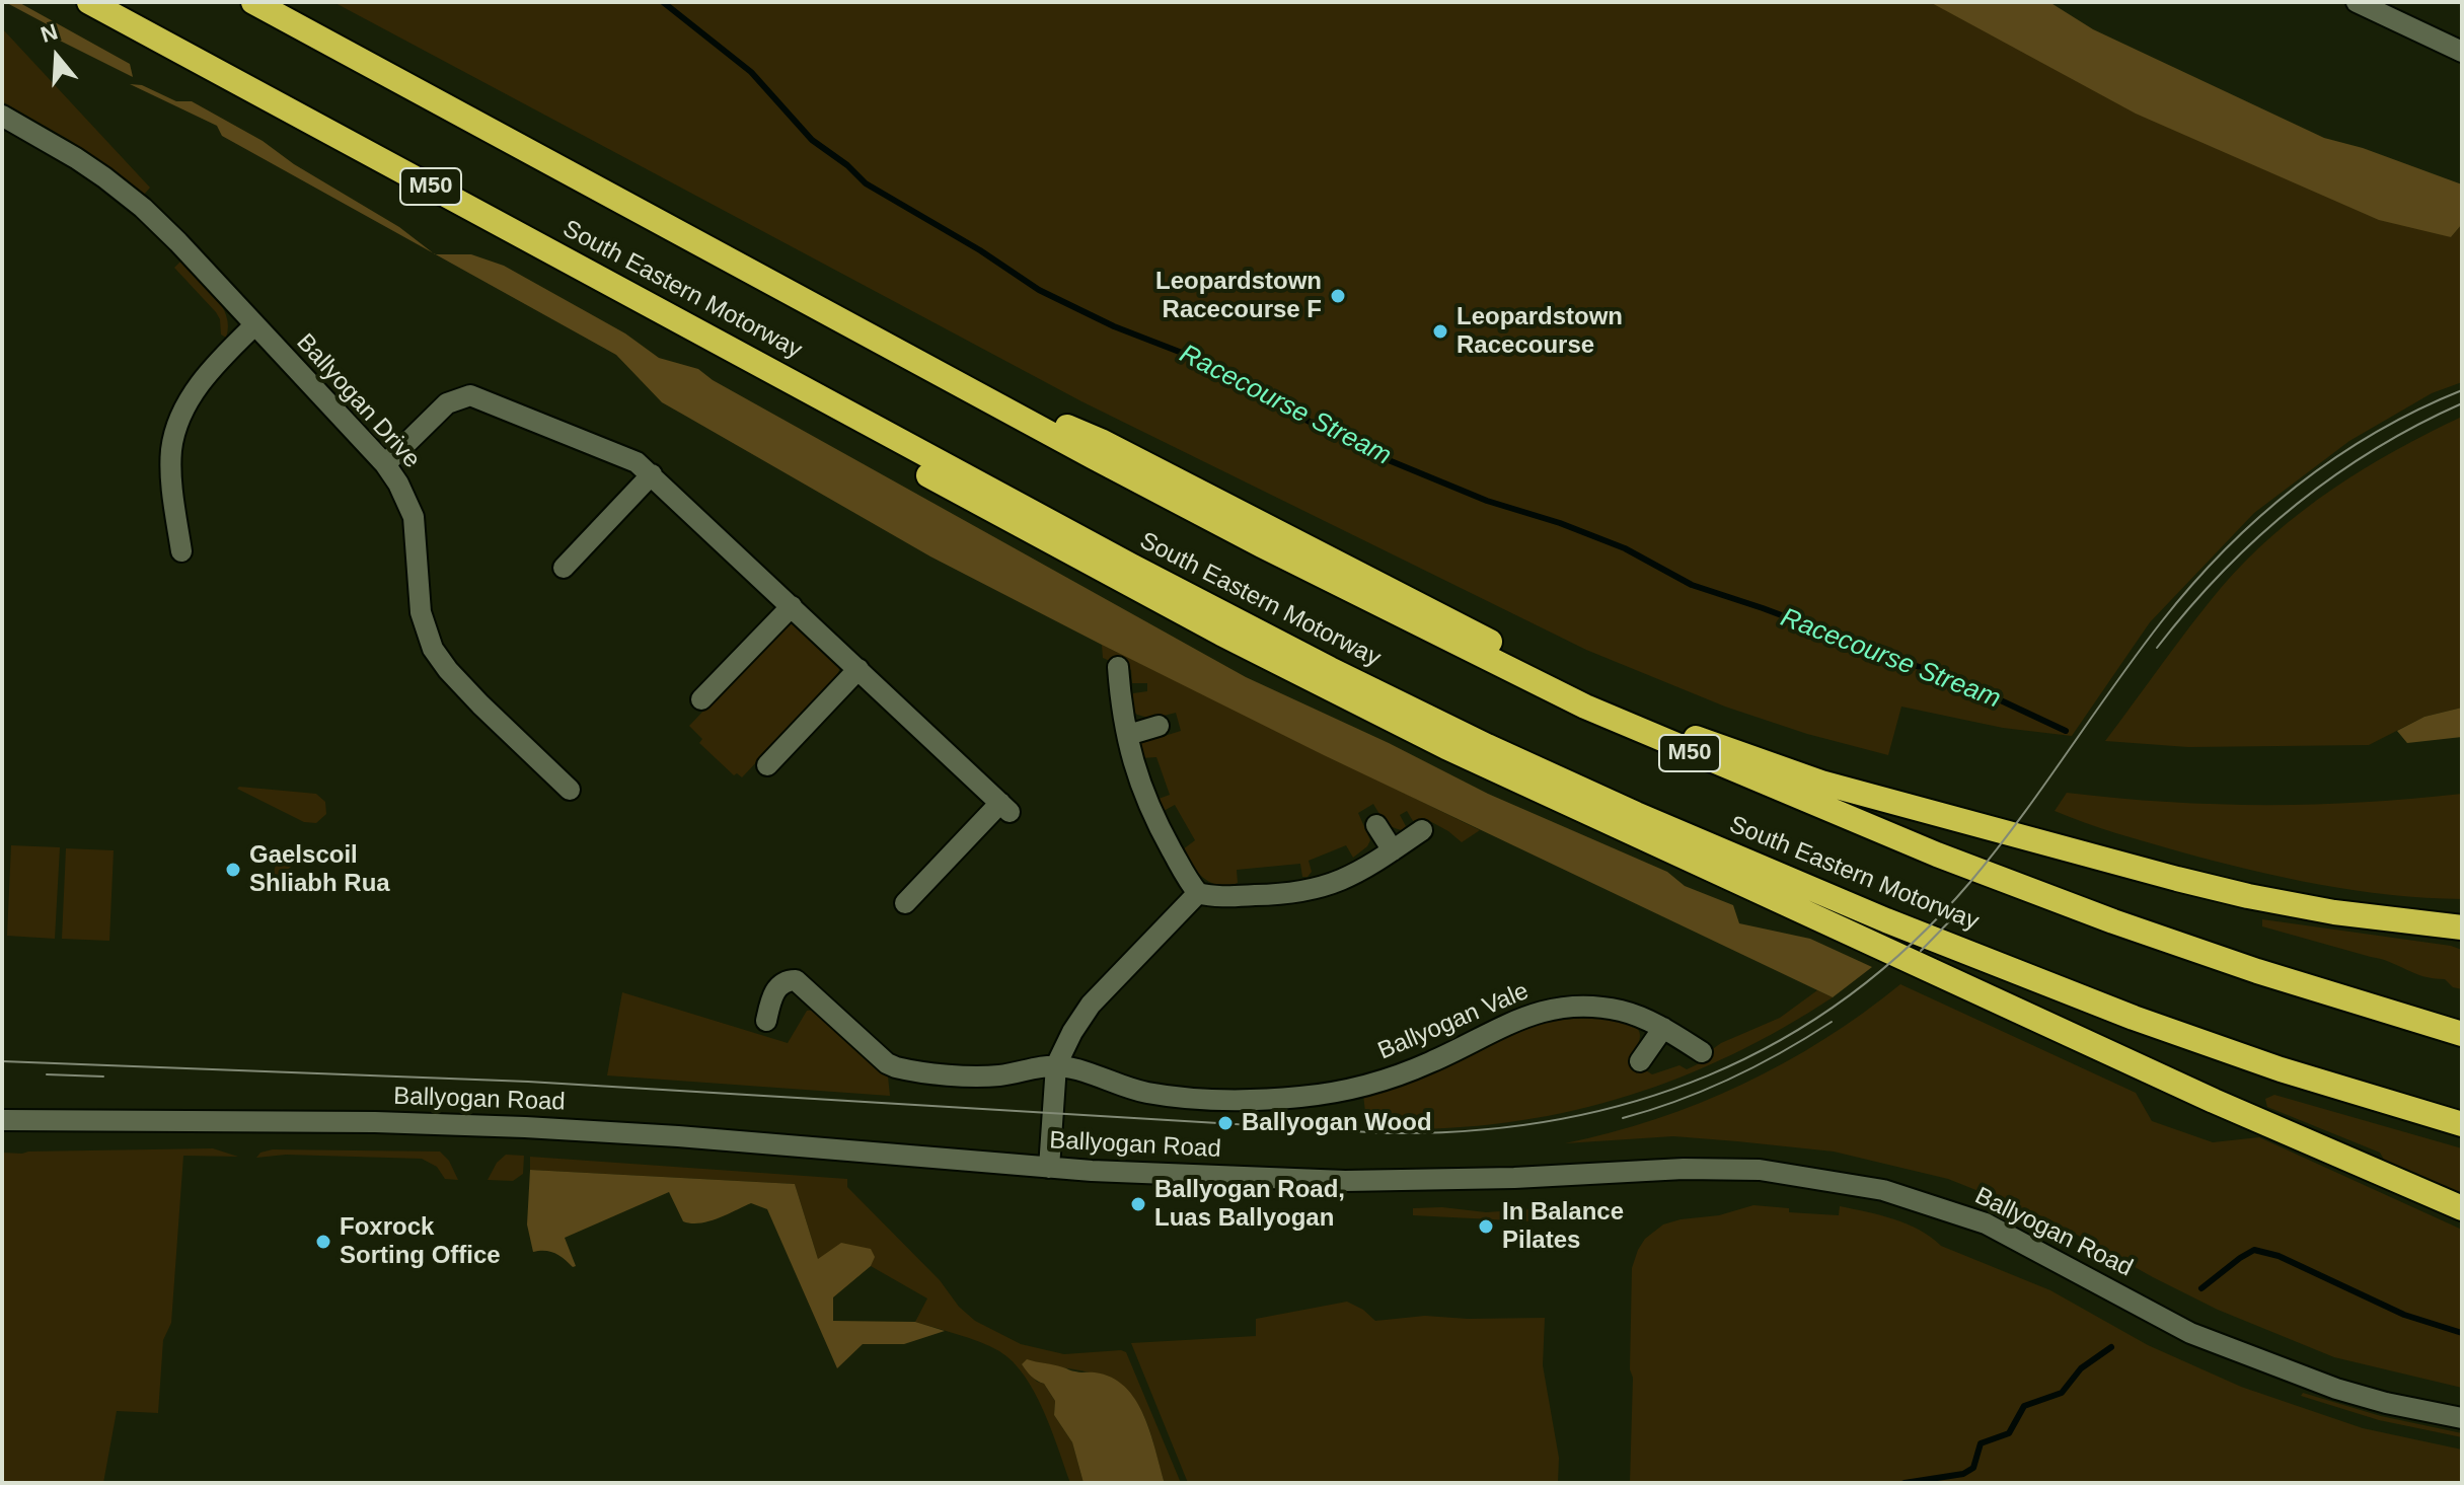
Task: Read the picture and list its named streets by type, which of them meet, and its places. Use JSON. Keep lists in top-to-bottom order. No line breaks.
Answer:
{"streets":{"highway":["M50","South Eastern Motorway"],"street":["Ballyogan Drive","Ballyogan Vale","Ballyogan Road"]},"water":["Racecourse Stream"],"places":["Leopardstown Racecourse F","Leopardstown Racecourse","Gaelscoil Shliabh Rua","Ballyogan Wood","Ballyogan Road, Luas Ballyogan","In Balance Pilates","Foxrock Sorting Office"],"north":"top"}
